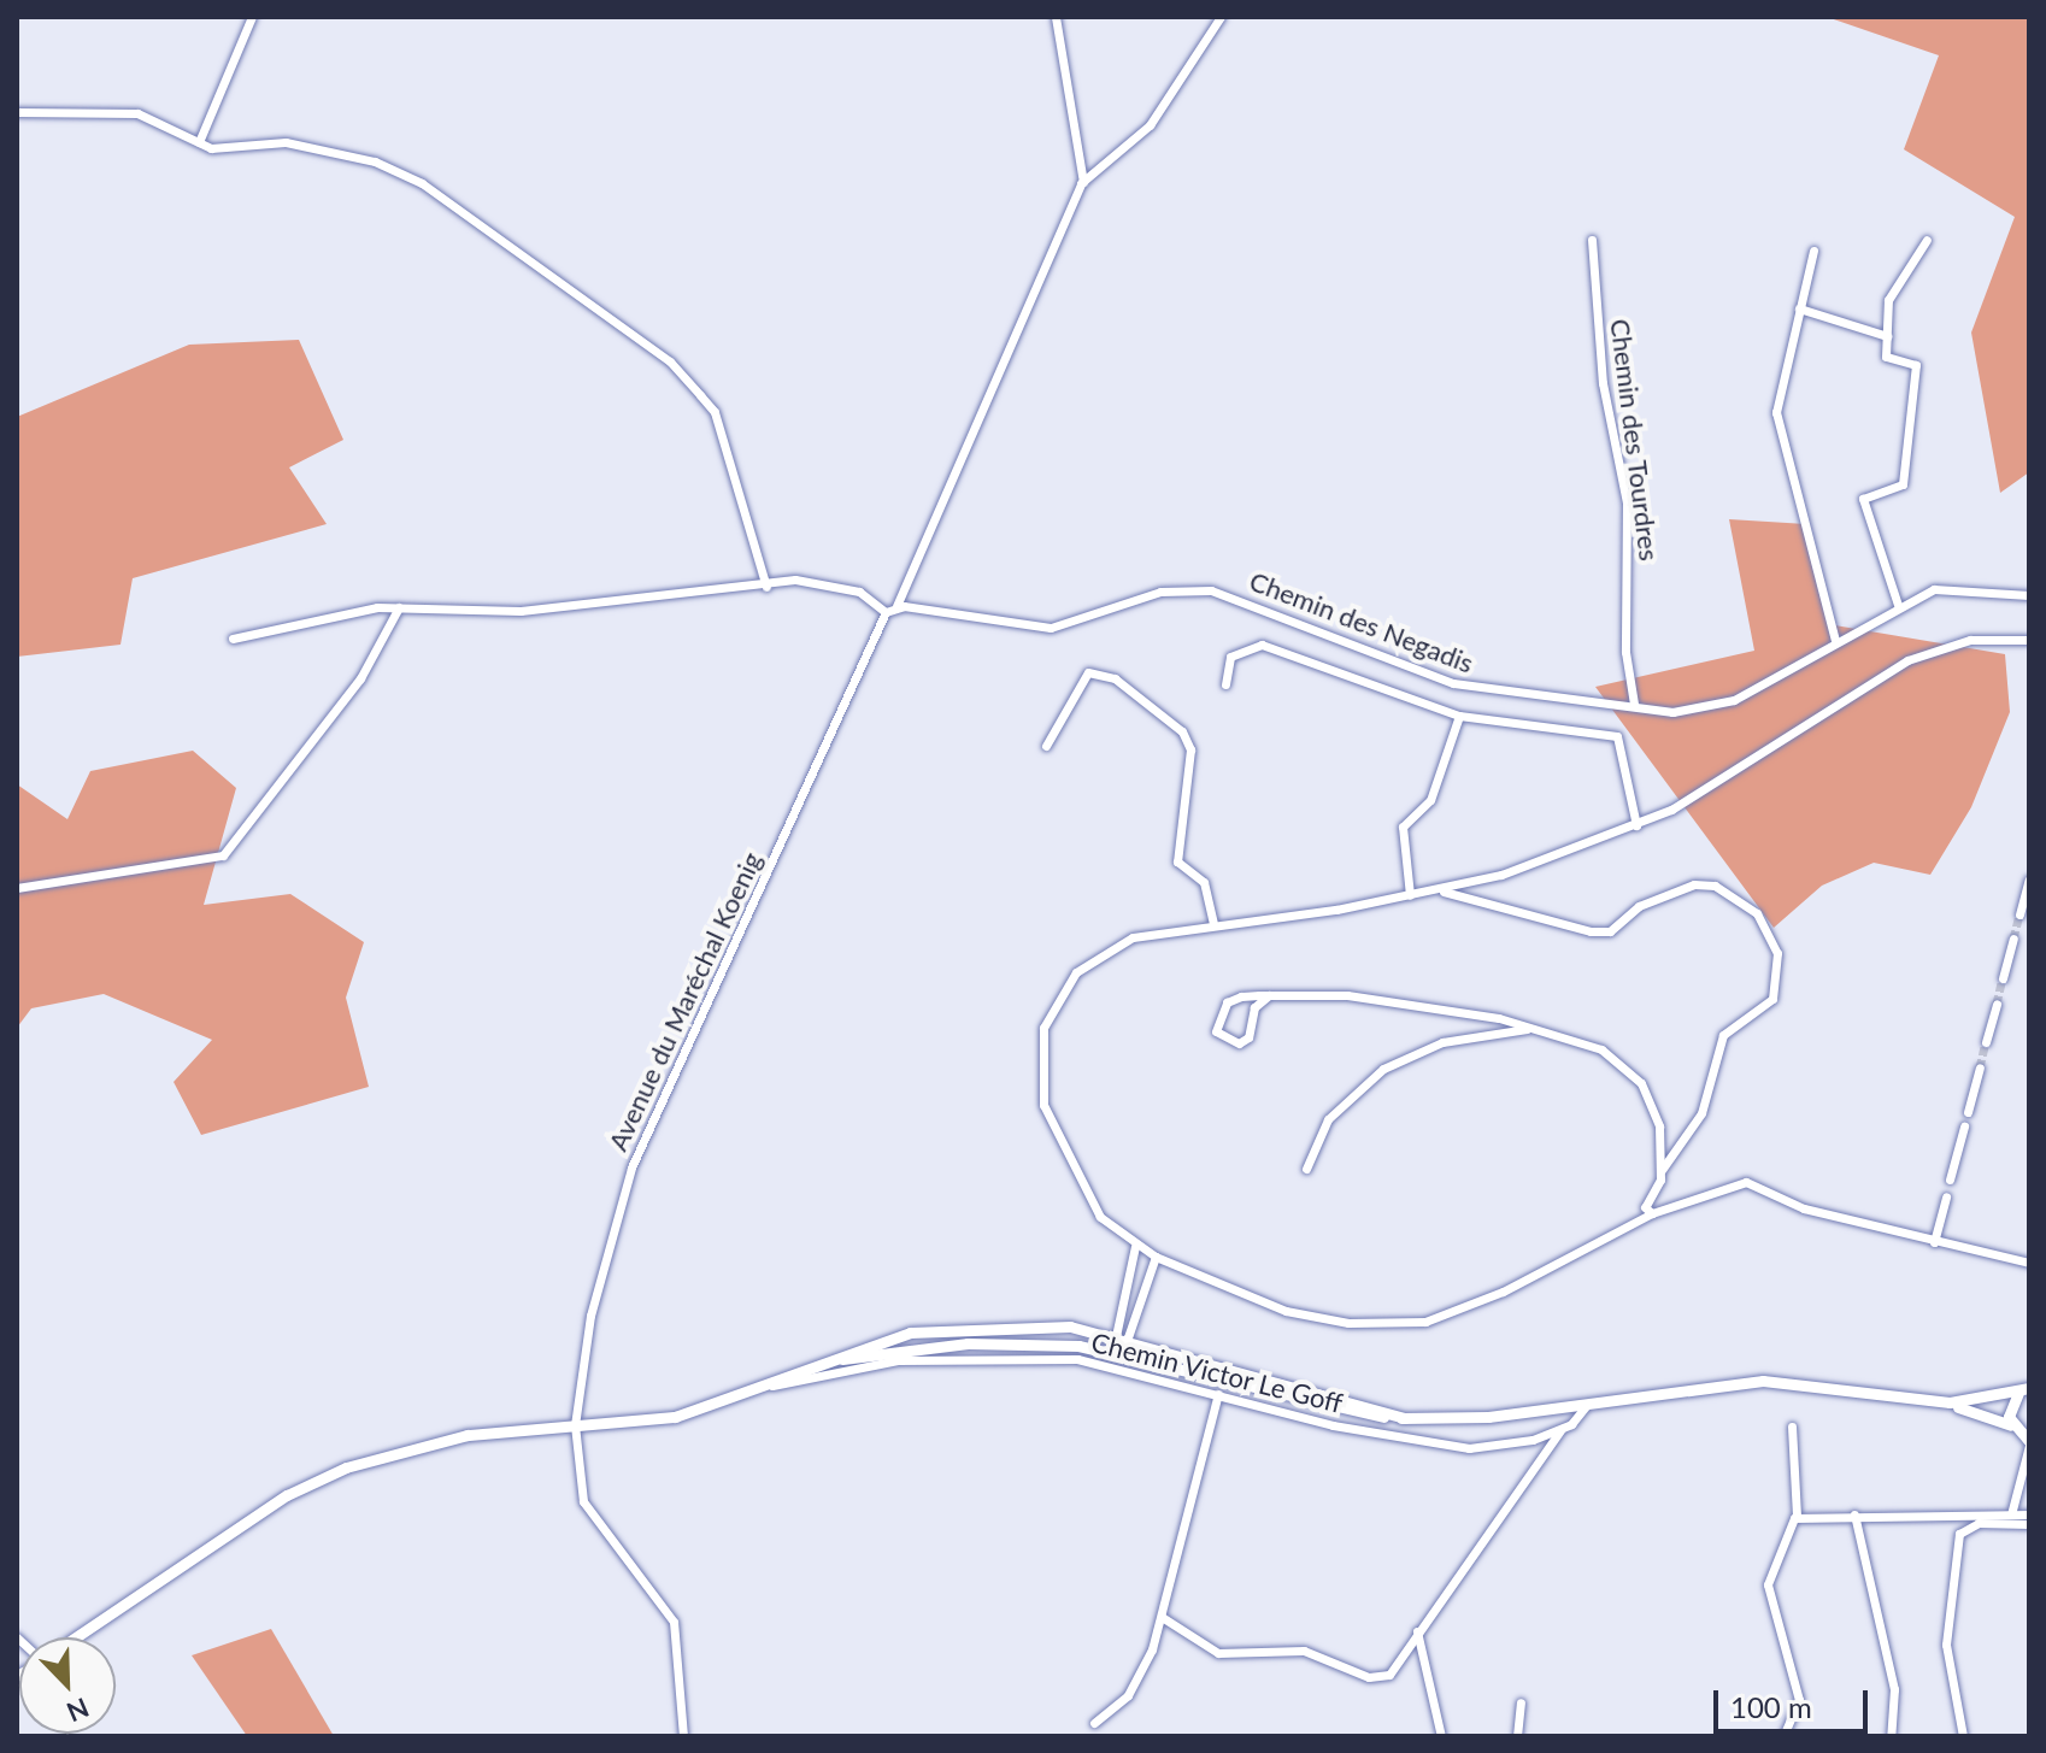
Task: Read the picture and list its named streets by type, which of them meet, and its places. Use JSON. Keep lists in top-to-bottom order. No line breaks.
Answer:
{"streets":{"street":["Chemin des Tourdres","Chemin des Negadis","Avenue du Maréchal Koenig","Chemin Victor Le Goff"]},"crossings":[["Chemin des Tourdres","Chemin des Negadis"]],"scale_bar":"100 m","north":"bottom right"}
